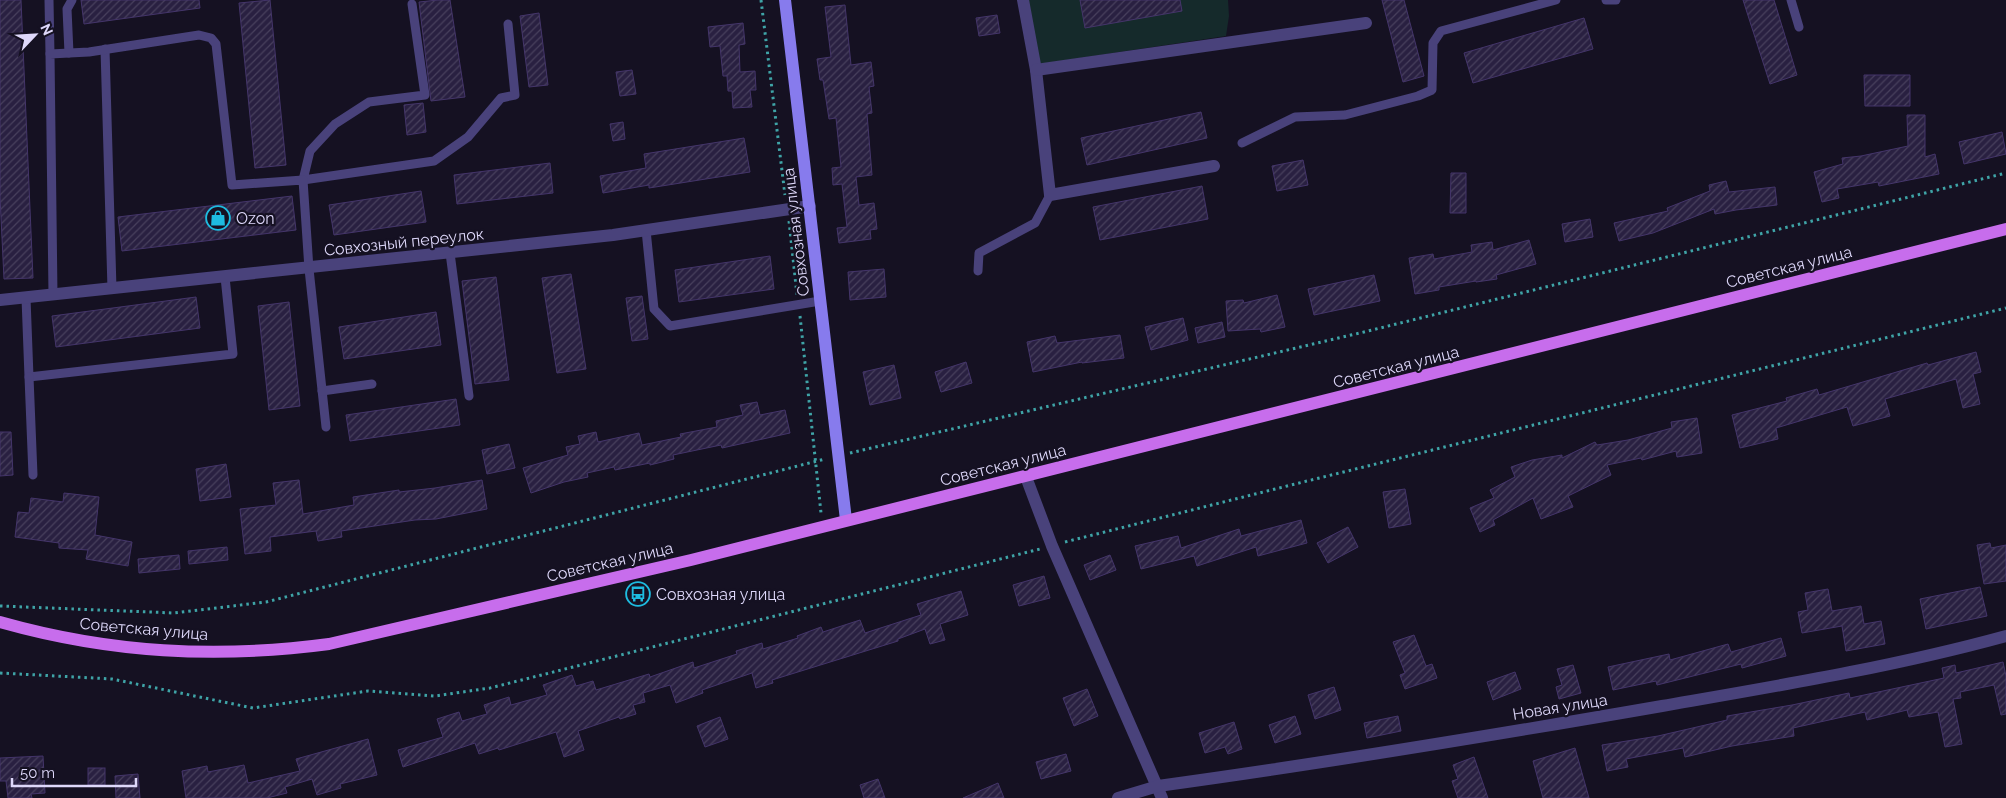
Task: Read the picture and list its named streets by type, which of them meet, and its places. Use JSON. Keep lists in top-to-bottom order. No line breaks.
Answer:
{"streets":{"main road":["Советская улица"],"street":["Совхозная улица","Совхозный переулок","Новая улица"]},"crossings":[["Совхозная улица","Совхозный переулок"],["Совхозная улица","Советская улица"]],"places":{"shop":["Ozon"],"bus stop":["Совхозная улица"]},"scale_bar":"50 m","north":"top right"}
